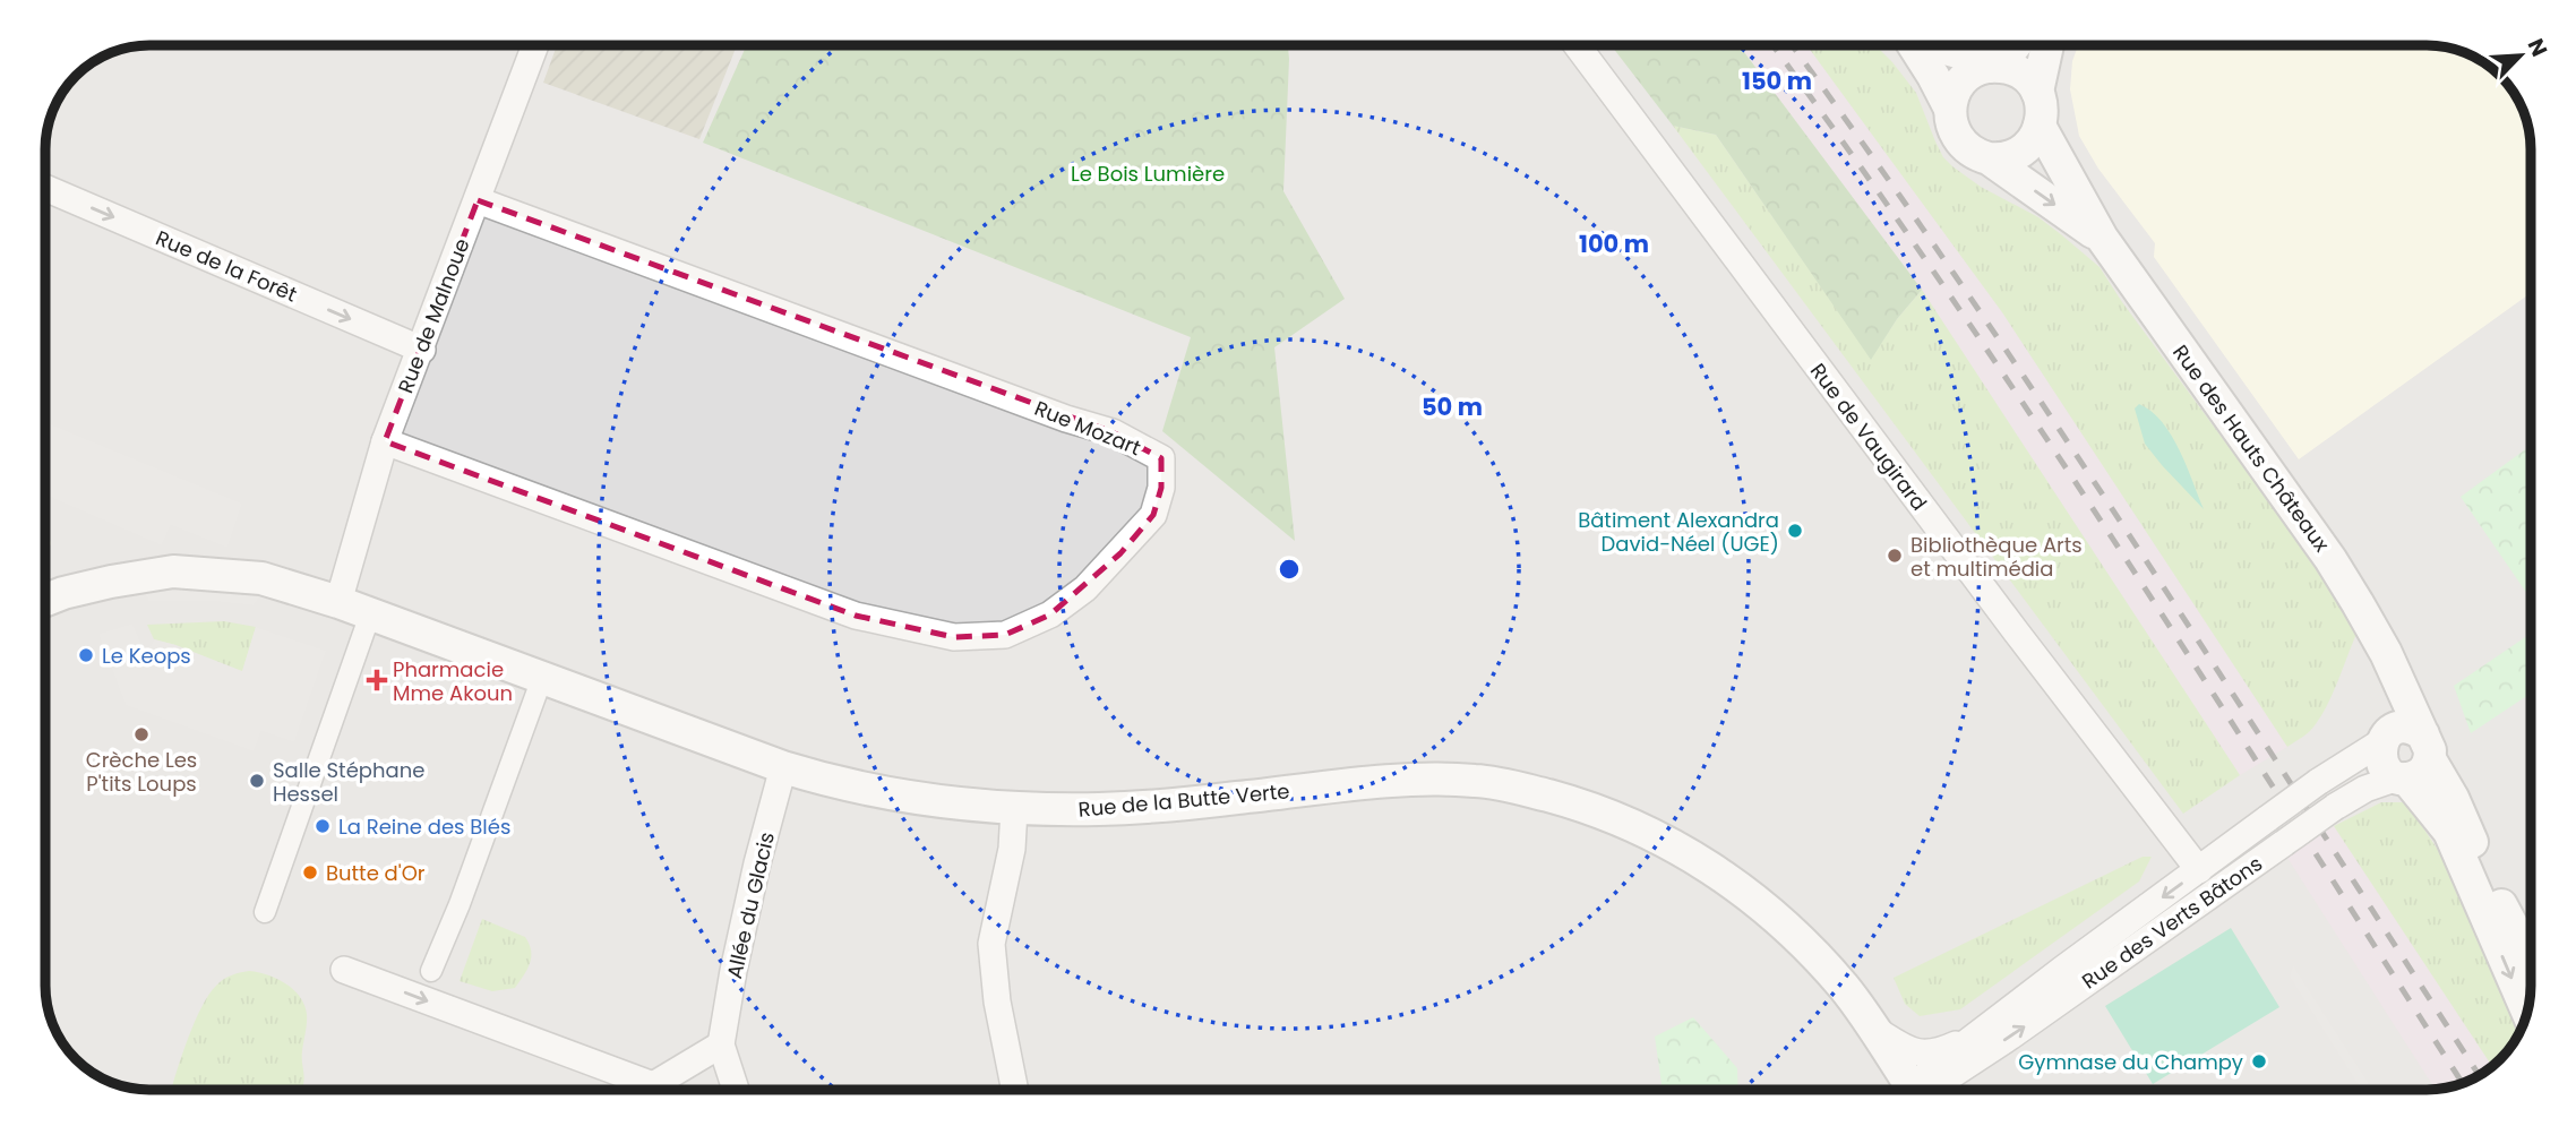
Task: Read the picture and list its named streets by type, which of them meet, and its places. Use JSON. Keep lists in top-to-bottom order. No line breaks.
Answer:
{"streets":{"street":["Rue de la Forêt","Rue de Malnoue","Rue Mozart","Rue de Vaugirard","Rue des Hauts Châteaux","Rue de la Butte Verte","Allée du Glacis","Rue des Verts Bâtons"]},"crossings":[["Rue de la Forêt","Rue de Malnoue"],["Rue de Malnoue","Rue Mozart"],["Rue de Malnoue","Rue de la Butte Verte"],["Rue de Vaugirard","Rue des Verts Bâtons"],["Rue des Hauts Châteaux","Rue des Verts Bâtons"],["Rue de la Butte Verte","Allée du Glacis"],["Rue de la Butte Verte","Rue des Verts Bâtons"]],"one_way":["Rue de la Forêt"],"parks":["Le Bois Lumière"],"places":{"other":["Bâtiment Alexandra David-Néel (UGE)","Bibliothèque Arts et multimédia","Le Keops","Crèche Les P'tits Loups","Salle Stéphane Hessel","La Reine des Blés","Butte d'Or","Gymnase du Champy"],"health":["Pharmacie Mme Akoun"]},"north":"top right","rings":["150 m","100 m","50 m"]}
